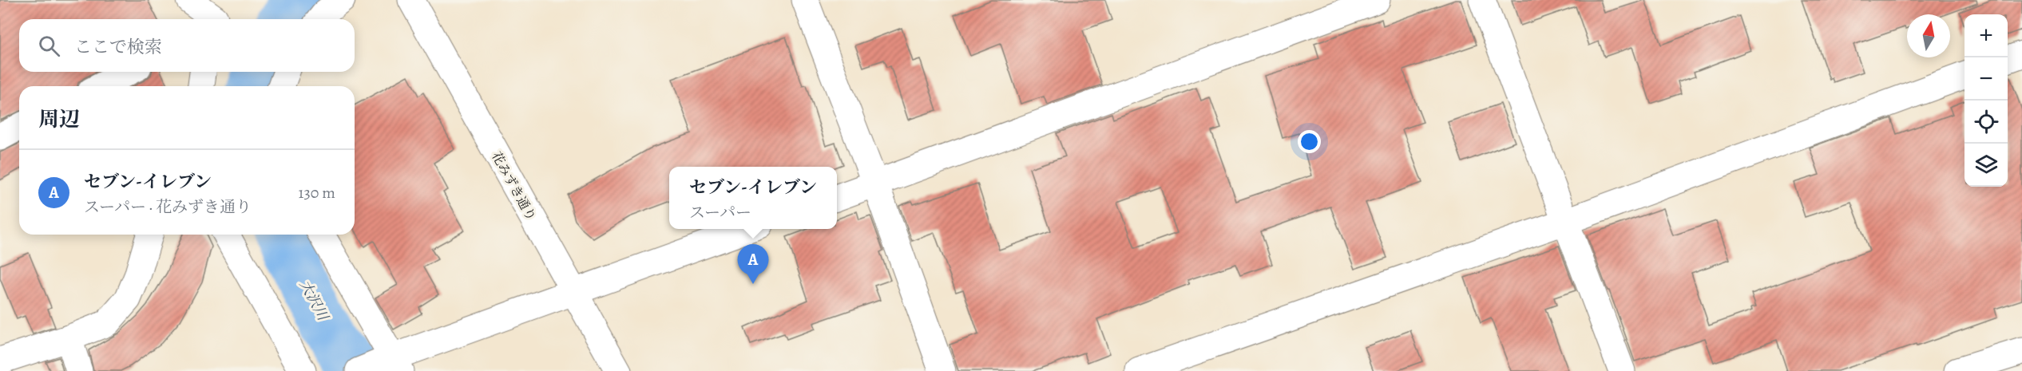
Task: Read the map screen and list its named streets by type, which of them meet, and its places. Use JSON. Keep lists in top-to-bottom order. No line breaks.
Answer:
{"streets":{"street":["花みずき通り"]},"water":["大沢川"],"north":"top","page":{"map_buttons":["+","−"],"search":"ここで検索","heading":"周辺","list":[{"mark":"A","name":"セブン-イレブン","note":"スーパー · 花みずき通り","value":"130 m"}],"popup":["セブン-イレブン","スーパー"],"pins":"A"}}
